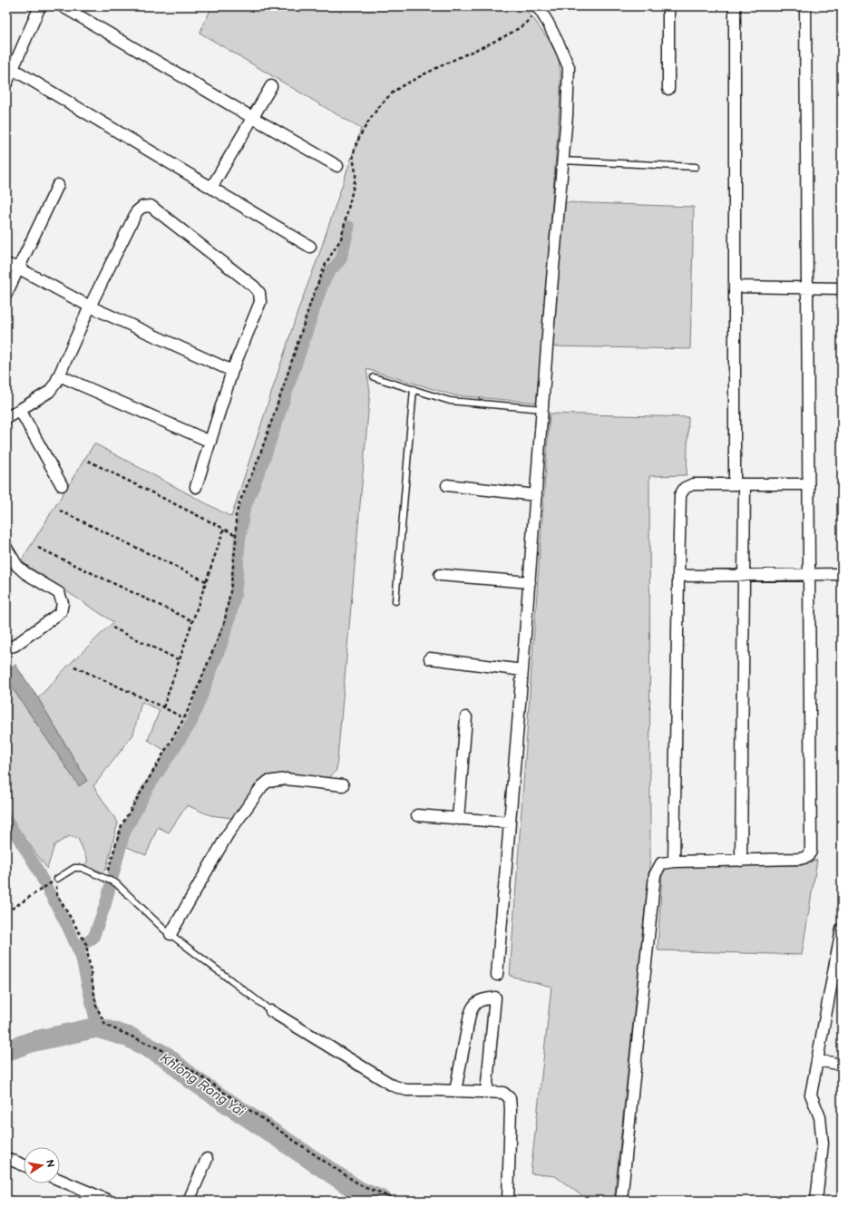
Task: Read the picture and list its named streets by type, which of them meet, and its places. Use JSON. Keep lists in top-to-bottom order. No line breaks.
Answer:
{"water":["Khlong Rang Yai"],"north":"right"}
